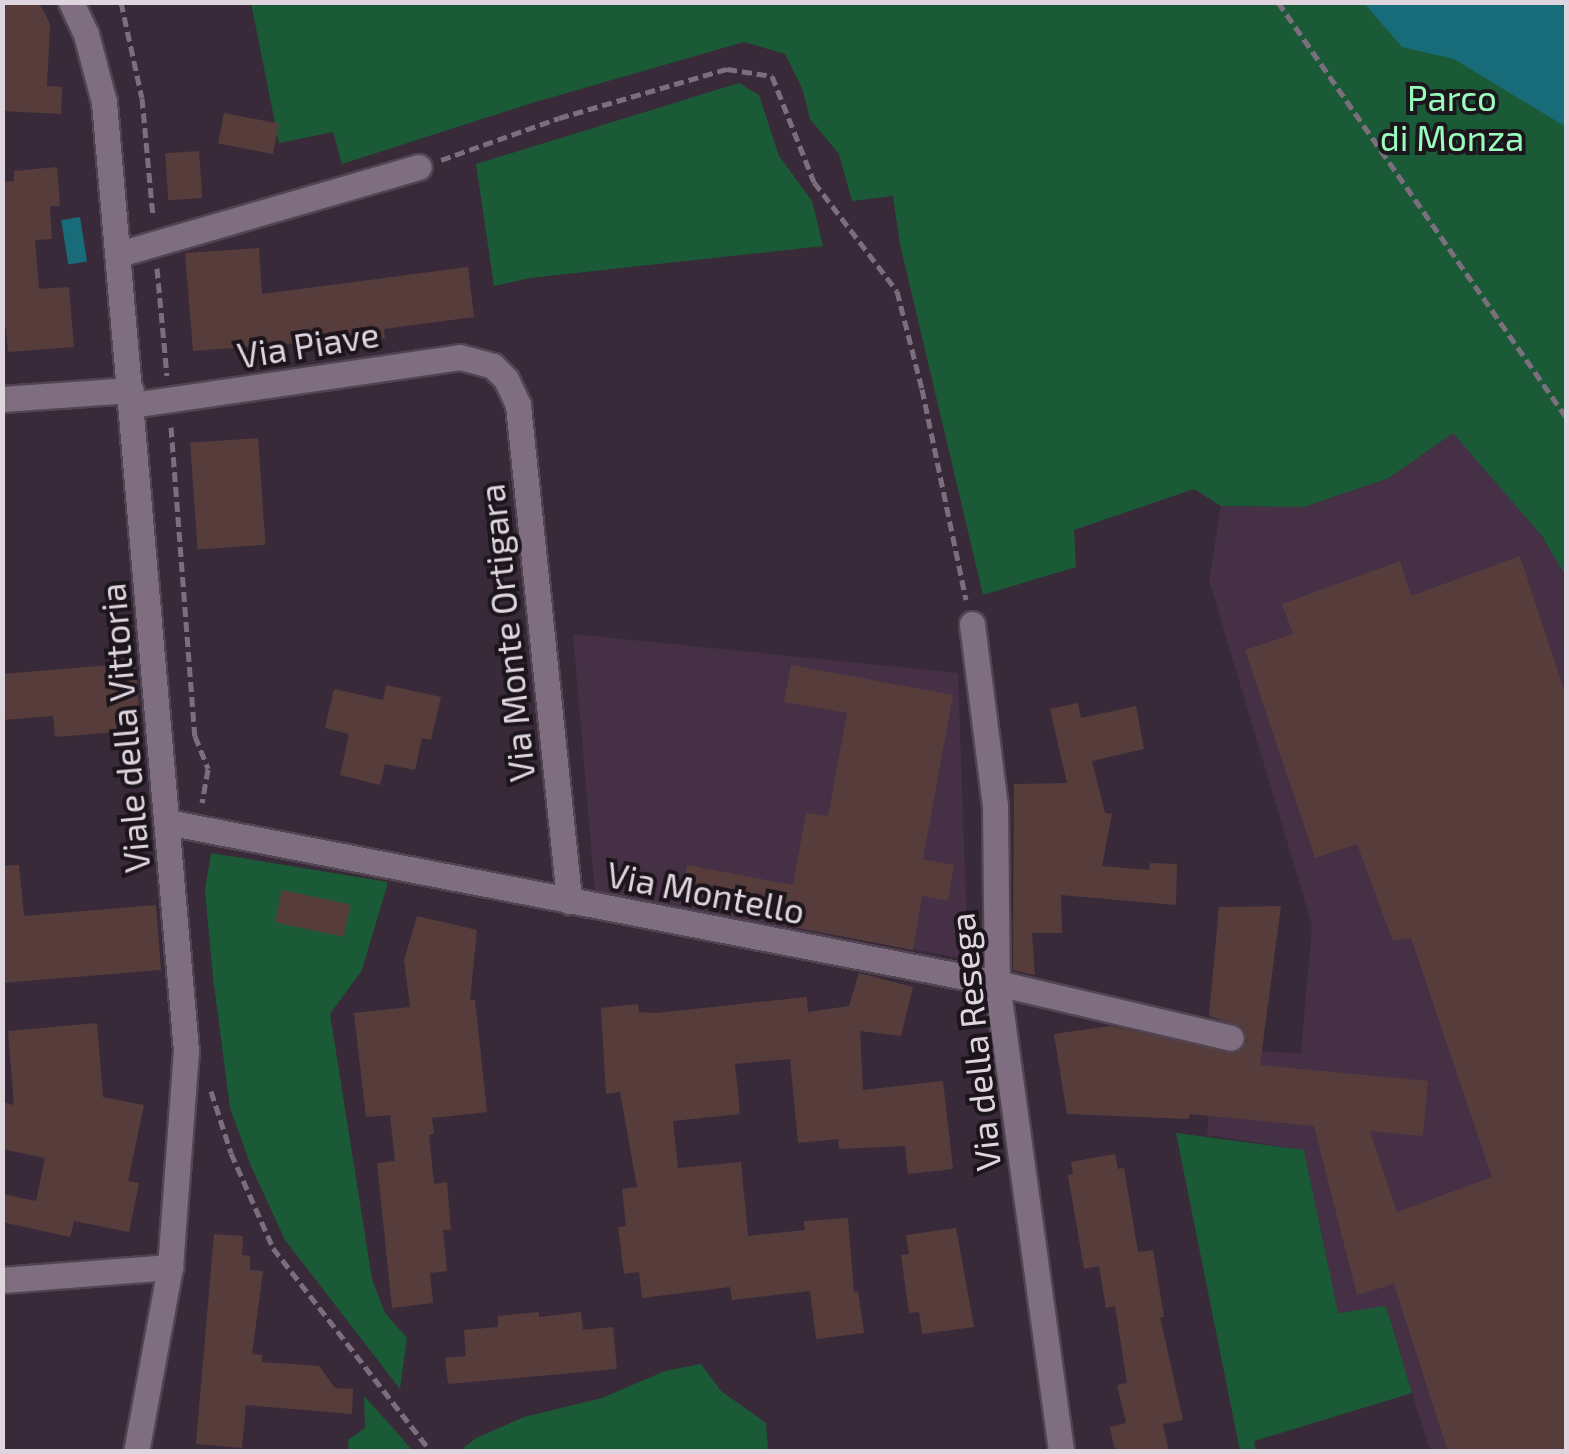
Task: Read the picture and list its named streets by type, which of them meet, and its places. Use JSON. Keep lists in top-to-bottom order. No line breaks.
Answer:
{"streets":{"street":["Via Piave","Via Monte Ortigara","Viale della Vittoria","Via Montello","Via della Resega"]},"crossings":[["Via Piave","Via Monte Ortigara"],["Via Piave","Viale della Vittoria"],["Via Monte Ortigara","Via Montello"],["Viale della Vittoria","Via Montello"],["Via Montello","Via della Resega"]],"parks":["Parco di Monza"]}
